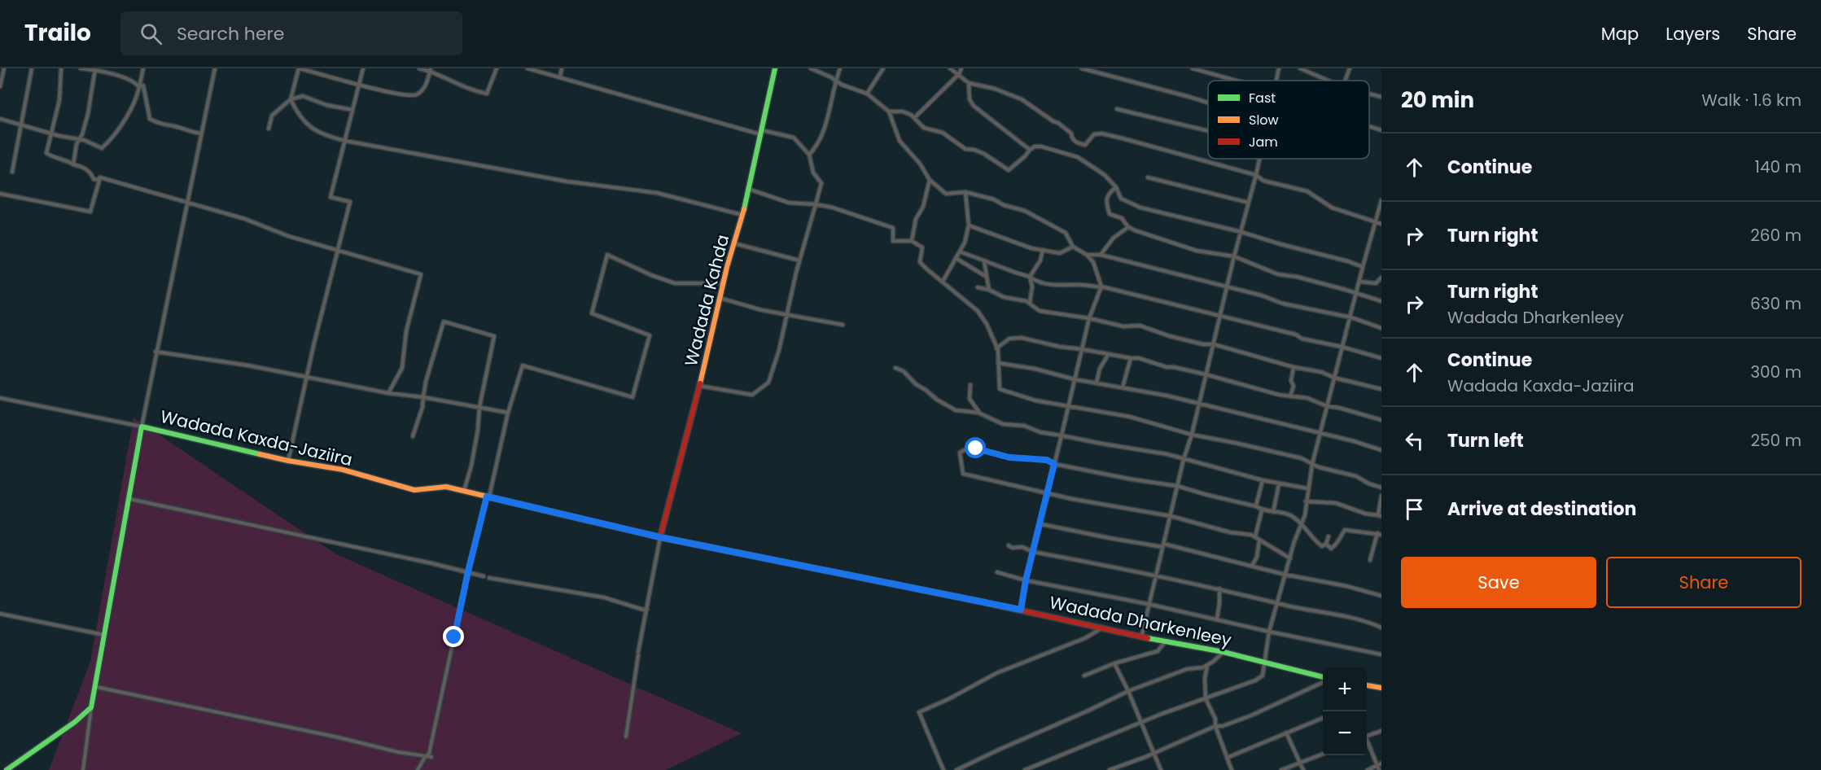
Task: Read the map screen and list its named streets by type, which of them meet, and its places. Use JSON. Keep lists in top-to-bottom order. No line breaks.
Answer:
{"streets":{"main road":["Wadada Kahda","Wadada Kaxda-Jaziira","Wadada Dharkenleey"]},"crossings":[["Wadada Kahda","Wadada Kaxda-Jaziira"],["Wadada Kahda","Wadada Dharkenleey"],["Wadada Kaxda-Jaziira","Wadada Dharkenleey"]],"legend":["Fast","Slow","Jam"],"page":{"header":"Trailo","search":"Search here","nav":["Map","Layers","Share"],"heading":["20 min","Walk · 1.6 km"],"list":[["Continue","140 m"],["Turn right","260 m"],["Turn right","Wadada Dharkenleey","630 m"],["Continue","Wadada Kaxda-Jaziira","300 m"],["Turn left","250 m"],"Arrive at destination"],"buttons":["Save","Share"],"map_buttons":["+","−"]}}
